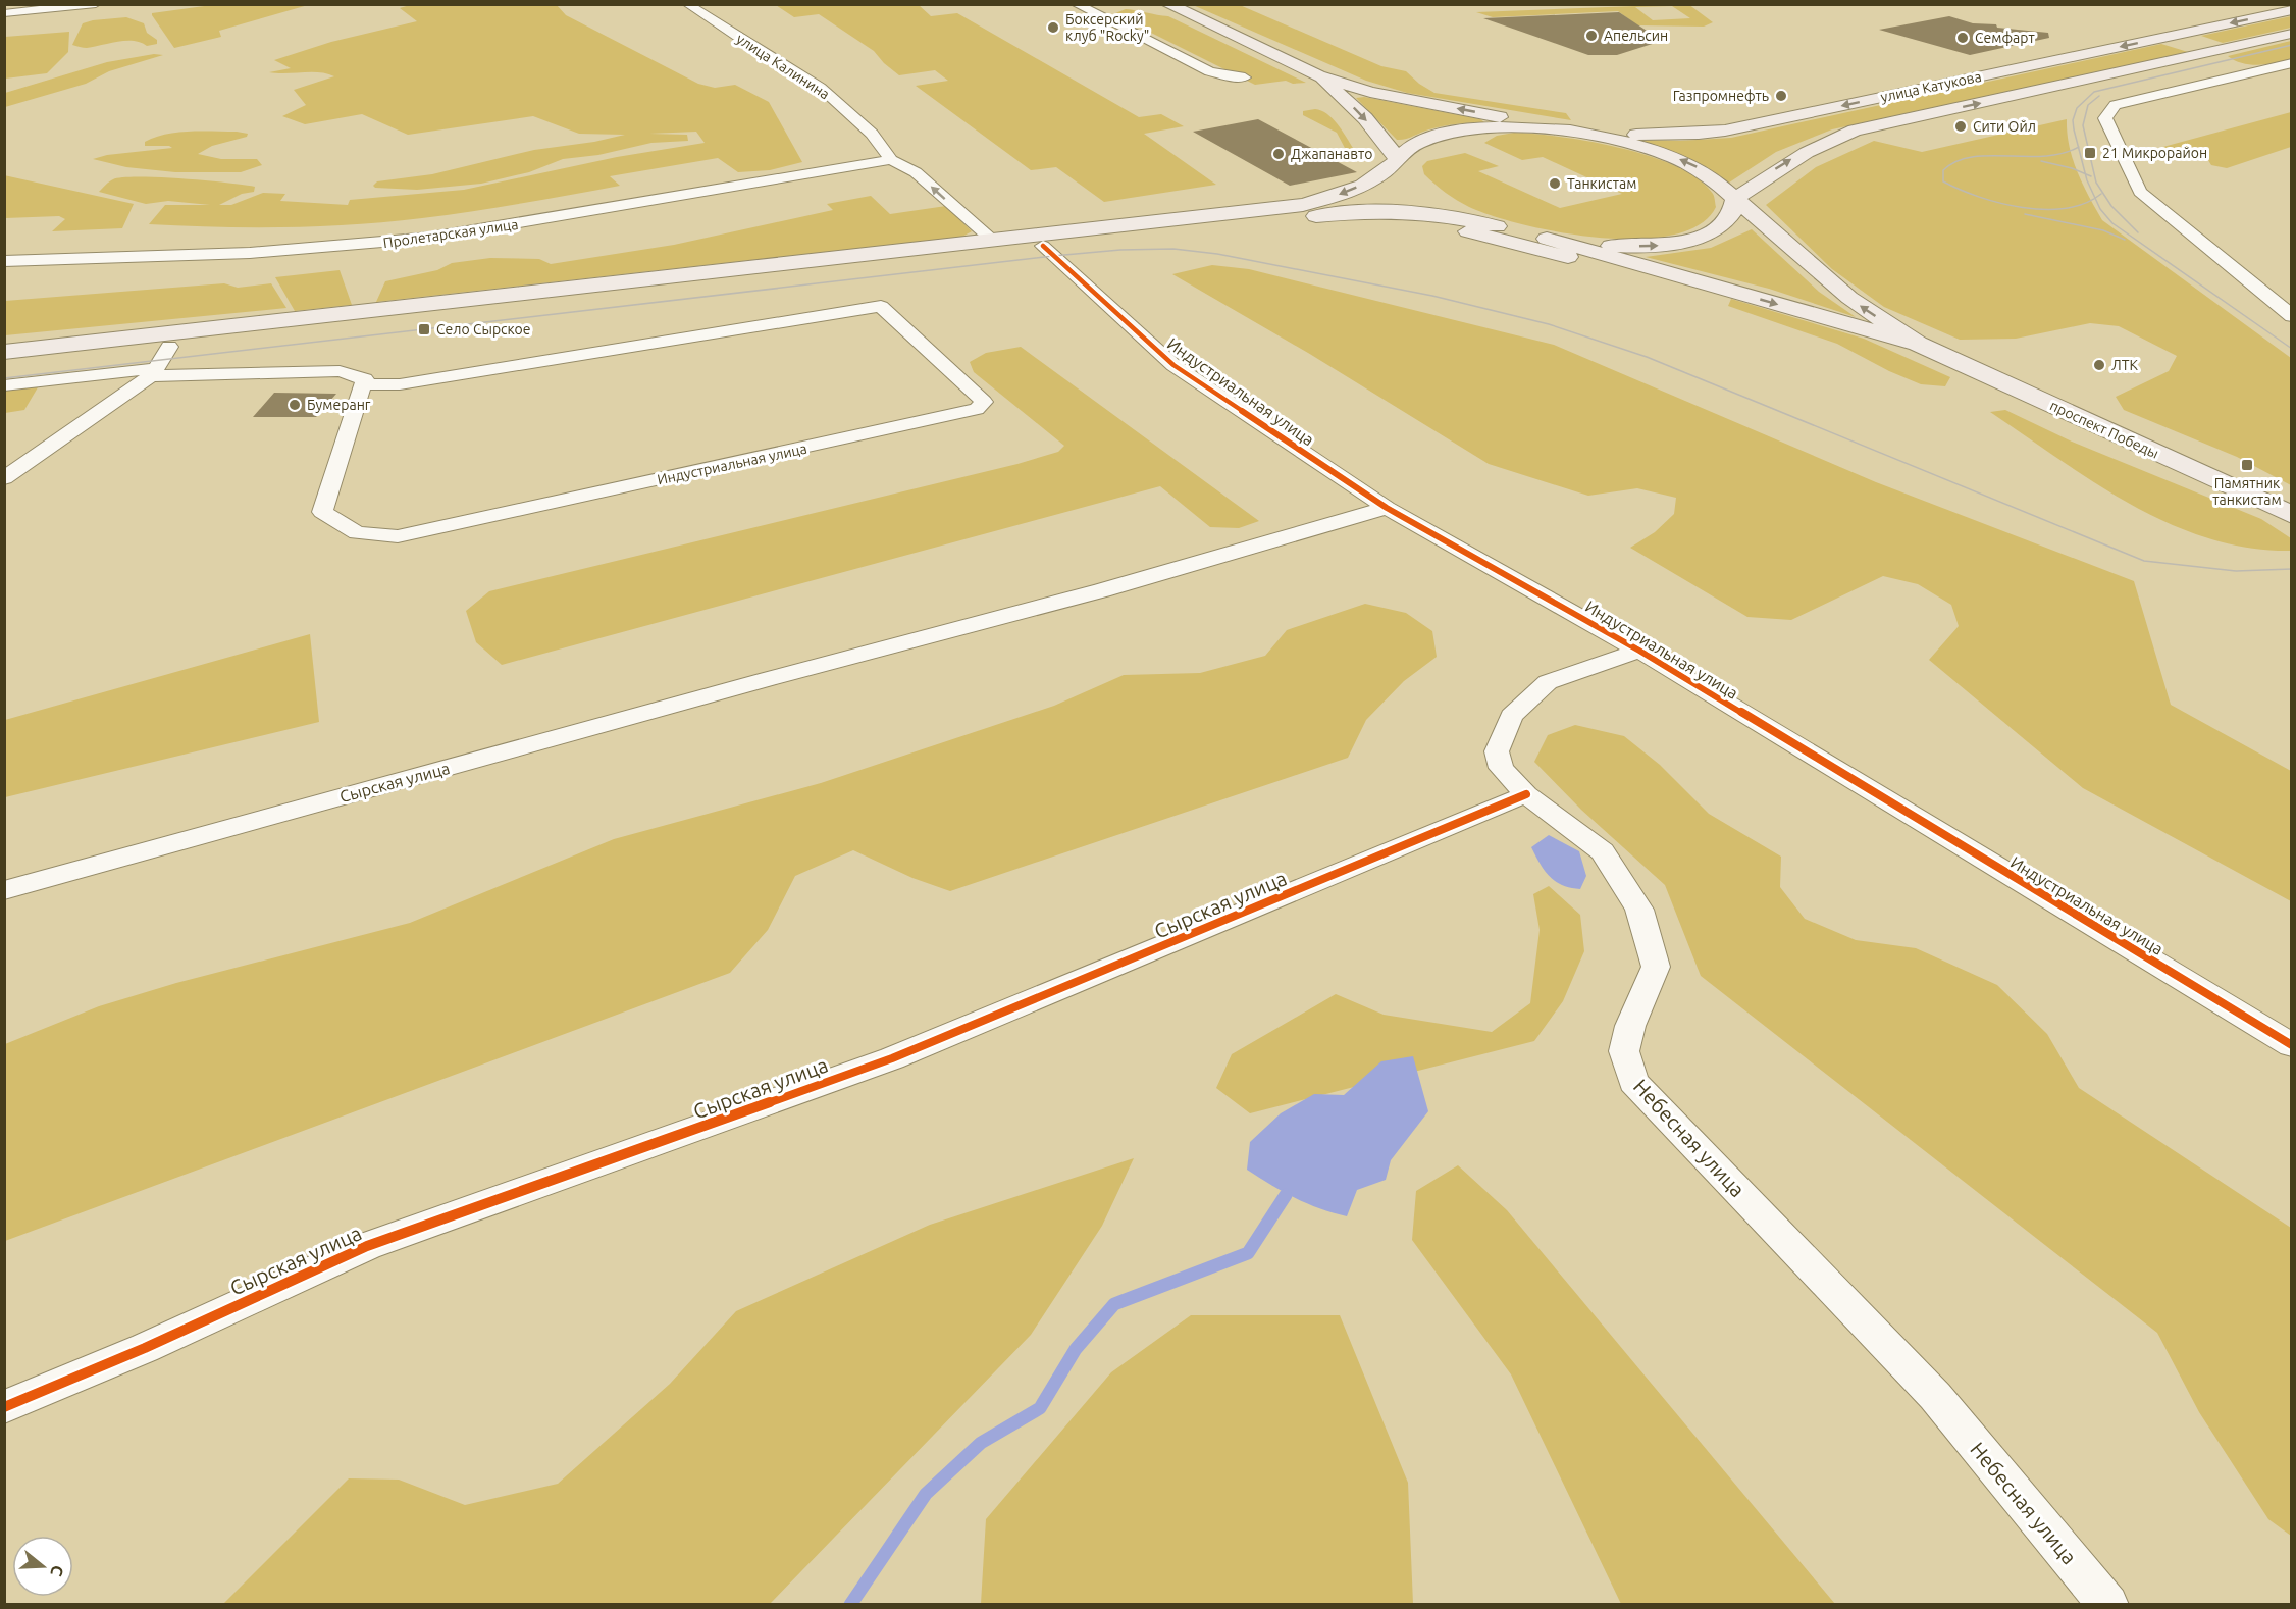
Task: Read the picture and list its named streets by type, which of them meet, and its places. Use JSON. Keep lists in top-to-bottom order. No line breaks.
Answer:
{"streets":{"main road":["улица Катукова","проспект Победы"],"street":["улица Калинина","Пролетарская улица","Индустриальная улица","Сырская улица","Небесная улица"]},"crossings":[["улица Калинина","Пролетарская улица"],["Индустриальная улица","Сырская улица"],["Индустриальная улица","Небесная улица"],["Сырская улица","Небесная улица"]],"places":{"other":["Боксерский клуб \"Rocky\"","Апельсин","Семфарт","Газпромнефть","Сити Ойл","Джапанавто","Танкистам","ЛТК","Бумеранг"],"transit":["21 Микрорайон","Село Сырское","Памятник танкистам"]},"north":"right"}
